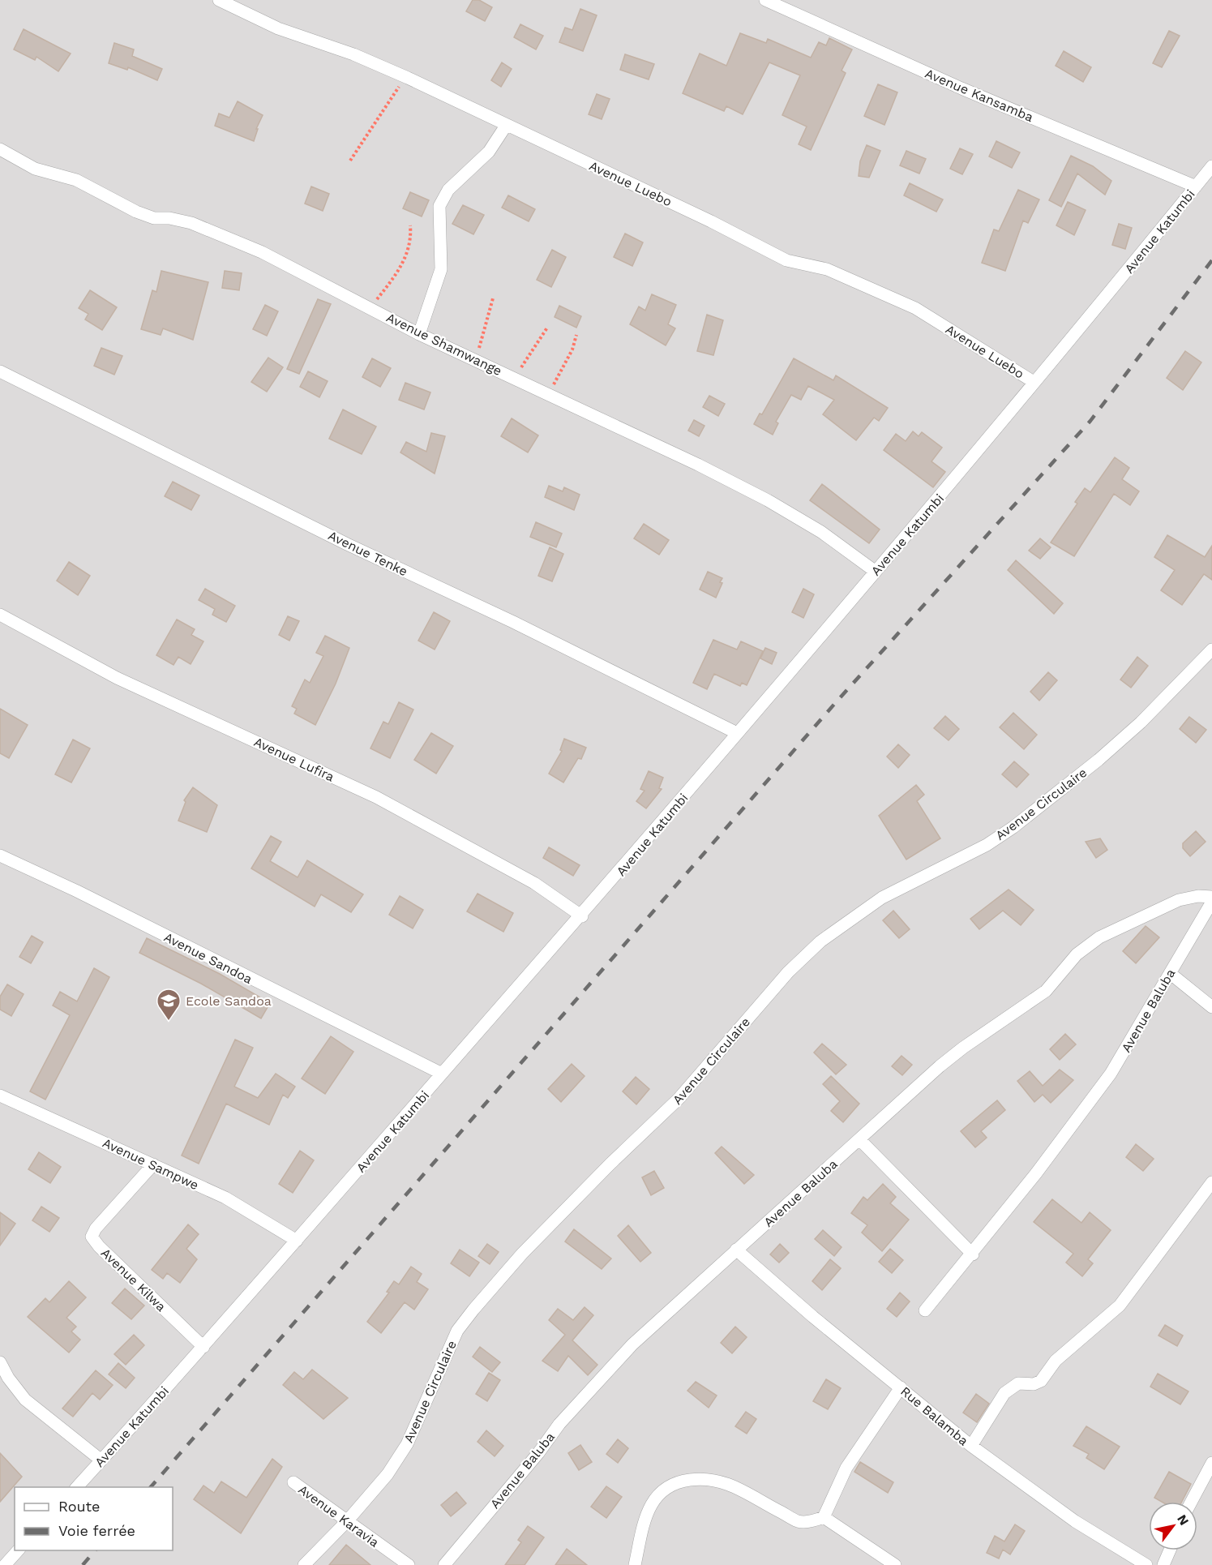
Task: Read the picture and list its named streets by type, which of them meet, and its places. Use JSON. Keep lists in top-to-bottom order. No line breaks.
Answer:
{"streets":{"street":["Avenue Kansamba","Avenue Luebo","Avenue Katumbi","Avenue Shamwange","Avenue Tenke","Avenue Lufira","Avenue Circulaire","Avenue Sandoa","Avenue Baluba","Avenue Sampwe","Avenue Kilwa","Rue Balamba","Avenue Karavia"]},"crossings":[["Avenue Kansamba","Avenue Katumbi"],["Avenue Luebo","Avenue Katumbi"],["Avenue Katumbi","Avenue Shamwange"],["Avenue Katumbi","Avenue Tenke"],["Avenue Katumbi","Avenue Lufira"],["Avenue Katumbi","Avenue Sandoa"],["Avenue Katumbi","Avenue Sampwe"],["Avenue Katumbi","Avenue Kilwa"],["Avenue Circulaire","Avenue Karavia"],["Avenue Baluba","Rue Balamba"],["Avenue Sampwe","Avenue Kilwa"]],"places":{"school or university":["Ecole Sandoa"]},"legend":["Route","Voie ferrée"],"north":"top right"}
